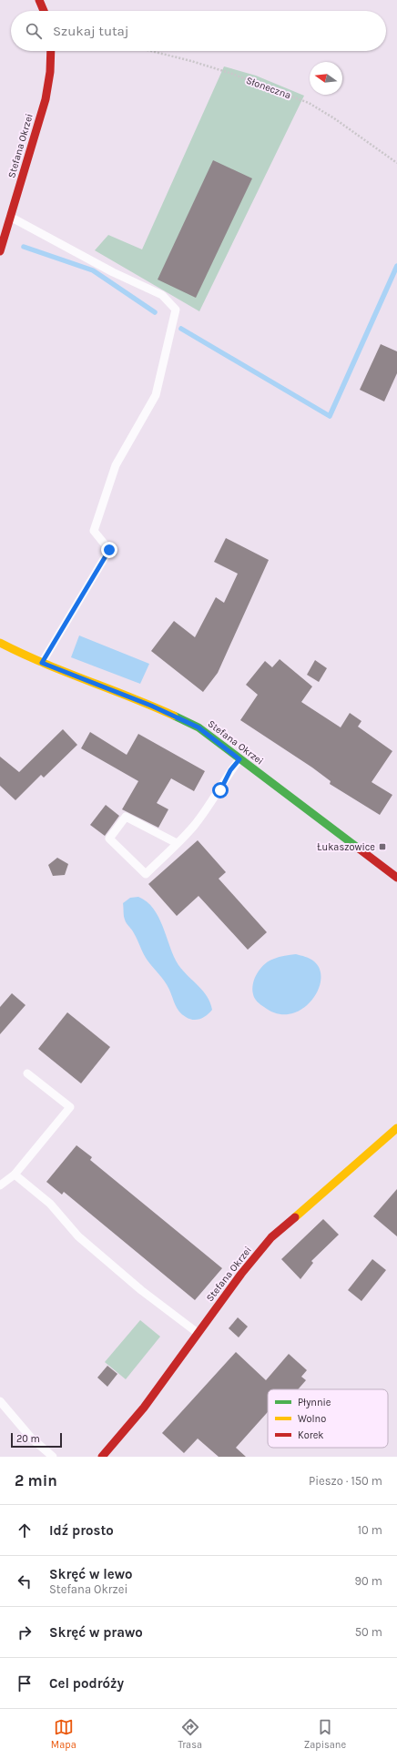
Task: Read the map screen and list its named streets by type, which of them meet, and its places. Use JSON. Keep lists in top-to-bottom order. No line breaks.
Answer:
{"streets":{"street":["Stefana Okrzei"],"path":["Słoneczna"]},"places":{"transit":["Łukaszowice"]},"legend":["Płynnie","Wolno","Korek"],"scale_bar":"20 m","north":"left","page":{"search":"Szukaj tutaj","scale":"20 m","heading":["2 min","Pieszo · 150 m"],"list":[["Idź prosto","10 m"],["Skręć w lewo","Stefana Okrzei","90 m"],["Skręć w prawo","50 m"],"Cel podróży"],"nav":["Mapa","Trasa","Zapisane"]}}
